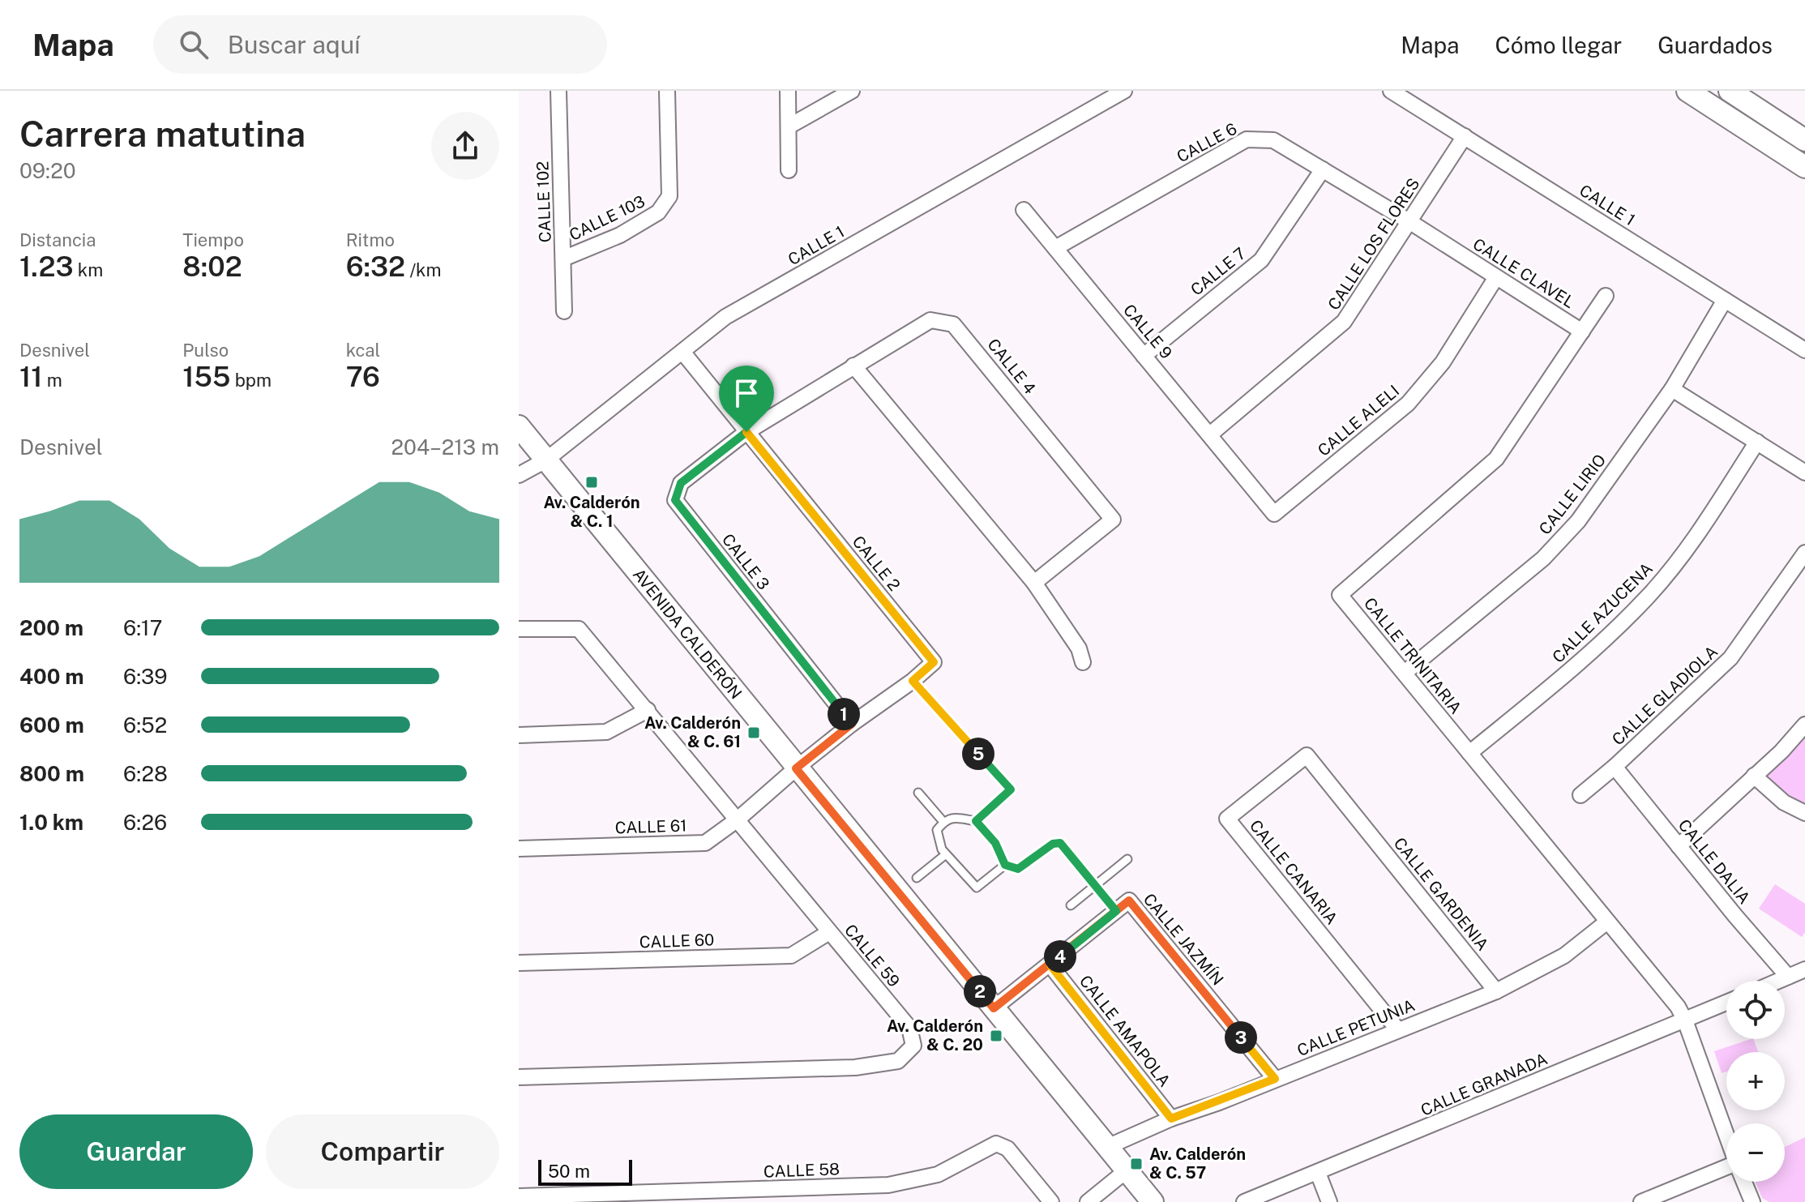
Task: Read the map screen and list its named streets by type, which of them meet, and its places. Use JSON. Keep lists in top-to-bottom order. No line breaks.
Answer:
{"streets":{"street":["CALLE 6","CALLE 102","CALLE 1","CALLE 103","CALLE LOS FLORES","CALLE 7","CALLE CLAVEL","CALLE 9","CALLE 4","CALLE ALELI","CALLE LIRIO","CALLE 3","CALLE 2","CALLE AZUCENA","AVENIDA CALDERÓN","CALLE TRINITARIA","CALLE GLADIOLA","CALLE 61","CALLE DALIA","CALLE CANARIA","CALLE GARDENIA","CALLE JAZMÍN","CALLE 60","CALLE 59","CALLE PETUNIA","CALLE AMAPOLA","CALLE GRANADA","CALLE 58"]},"crossings":[["CALLE 6","CALLE LOS FLORES"],["CALLE 6","CALLE 7"],["CALLE 6","CALLE CLAVEL"],["CALLE 6","CALLE 9"],["CALLE 102","CALLE 103"],["CALLE 1","CALLE LOS FLORES"],["CALLE 1","CALLE LIRIO"],["CALLE 1","CALLE 2"],["CALLE 1","AVENIDA CALDERÓN"],["CALLE LOS FLORES","CALLE CLAVEL"],["CALLE LOS FLORES","CALLE 9"],["CALLE 7","CALLE 9"],["CALLE CLAVEL","CALLE ALELI"],["CALLE CLAVEL","CALLE TRINITARIA"],["CALLE 9","CALLE ALELI"],["CALLE 4","CALLE 3"],["CALLE 4","CALLE 2"],["CALLE LIRIO","CALLE TRINITARIA"],["CALLE 3","CALLE 2"],["CALLE 2","AVENIDA CALDERÓN"],["CALLE 2","CALLE 61"],["CALLE AZUCENA","CALLE TRINITARIA"],["AVENIDA CALDERÓN","CALLE 61"],["AVENIDA CALDERÓN","CALLE PETUNIA"],["CALLE TRINITARIA","CALLE PETUNIA"],["CALLE TRINITARIA","CALLE GRANADA"],["CALLE GLADIOLA","CALLE DALIA"],["CALLE 61","CALLE 59"],["CALLE CANARIA","CALLE GARDENIA"],["CALLE CANARIA","CALLE PETUNIA"],["CALLE GARDENIA","CALLE PETUNIA"],["CALLE JAZMÍN","CALLE PETUNIA"],["CALLE 60","CALLE 59"],["CALLE PETUNIA","CALLE AMAPOLA"]],"places":{"transit":["Av. Calderón & C. 1","Av. Calderón & C. 61","Av. Calderón & C. 20","Av. Calderón & C. 57"]},"scale_bar":"50 m","page":{"header":"Mapa","search":"Buscar aquí","nav":["Mapa","Cómo llegar","Guardados"],"heading":["Carrera matutina","09:20"],"stats":[["Distancia","1.23 km"],["Tiempo","8:02"],["Ritmo","6:32 /km"],["Desnivel","11 m"],["Pulso","155 bpm"],["kcal","76"]],"chart":["Desnivel","204–213 m"],"list":[{"name":"200 m","note":"6:17"},{"name":"400 m","note":"6:39"},{"name":"600 m","note":"6:52"},{"name":"800 m","note":"6:28"},{"name":"1.0 km","note":"6:26"}],"pins":["1","5","4","2","3"],"map_buttons":["+","−"],"buttons":["Guardar","Compartir"],"scale":"50 m"}}
